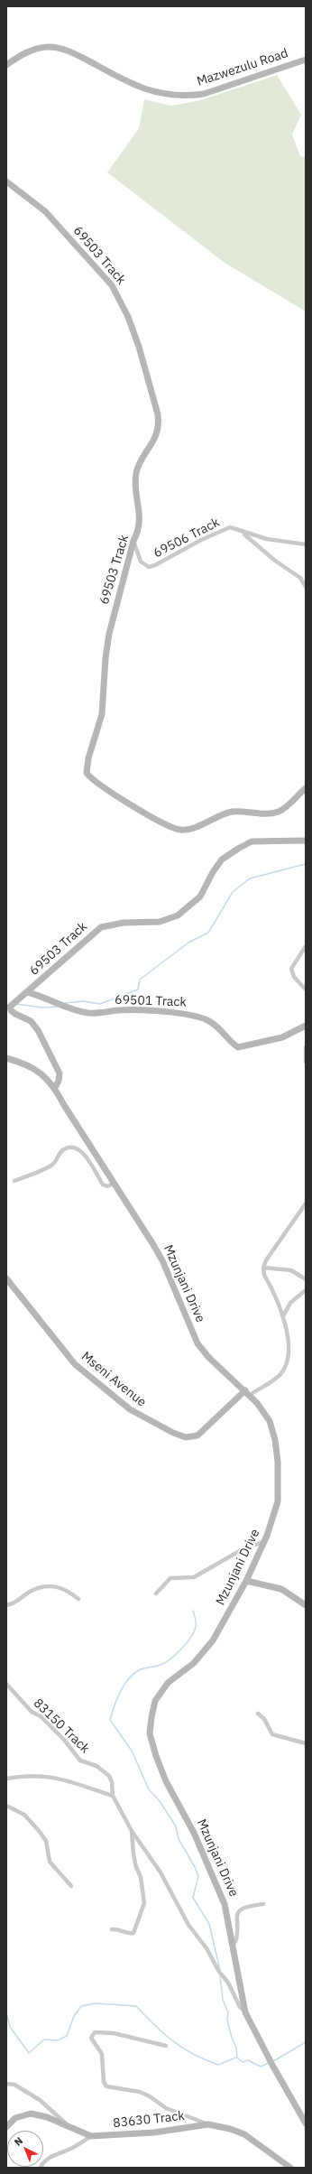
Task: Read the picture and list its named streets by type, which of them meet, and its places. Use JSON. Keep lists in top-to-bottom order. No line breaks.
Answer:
{"streets":{"street":["Mazwezulu Road","69503 Track","69506 Track","69501 Track","Mzunjani Drive","Mseni Avenue","83150 Track","83630 Track"]},"crossings":[["69503 Track","69506 Track"],["69503 Track","69501 Track"],["69503 Track","Mzunjani Drive"],["Mzunjani Drive","Mseni Avenue"],["Mzunjani Drive","83150 Track"]],"north":"top left"}
